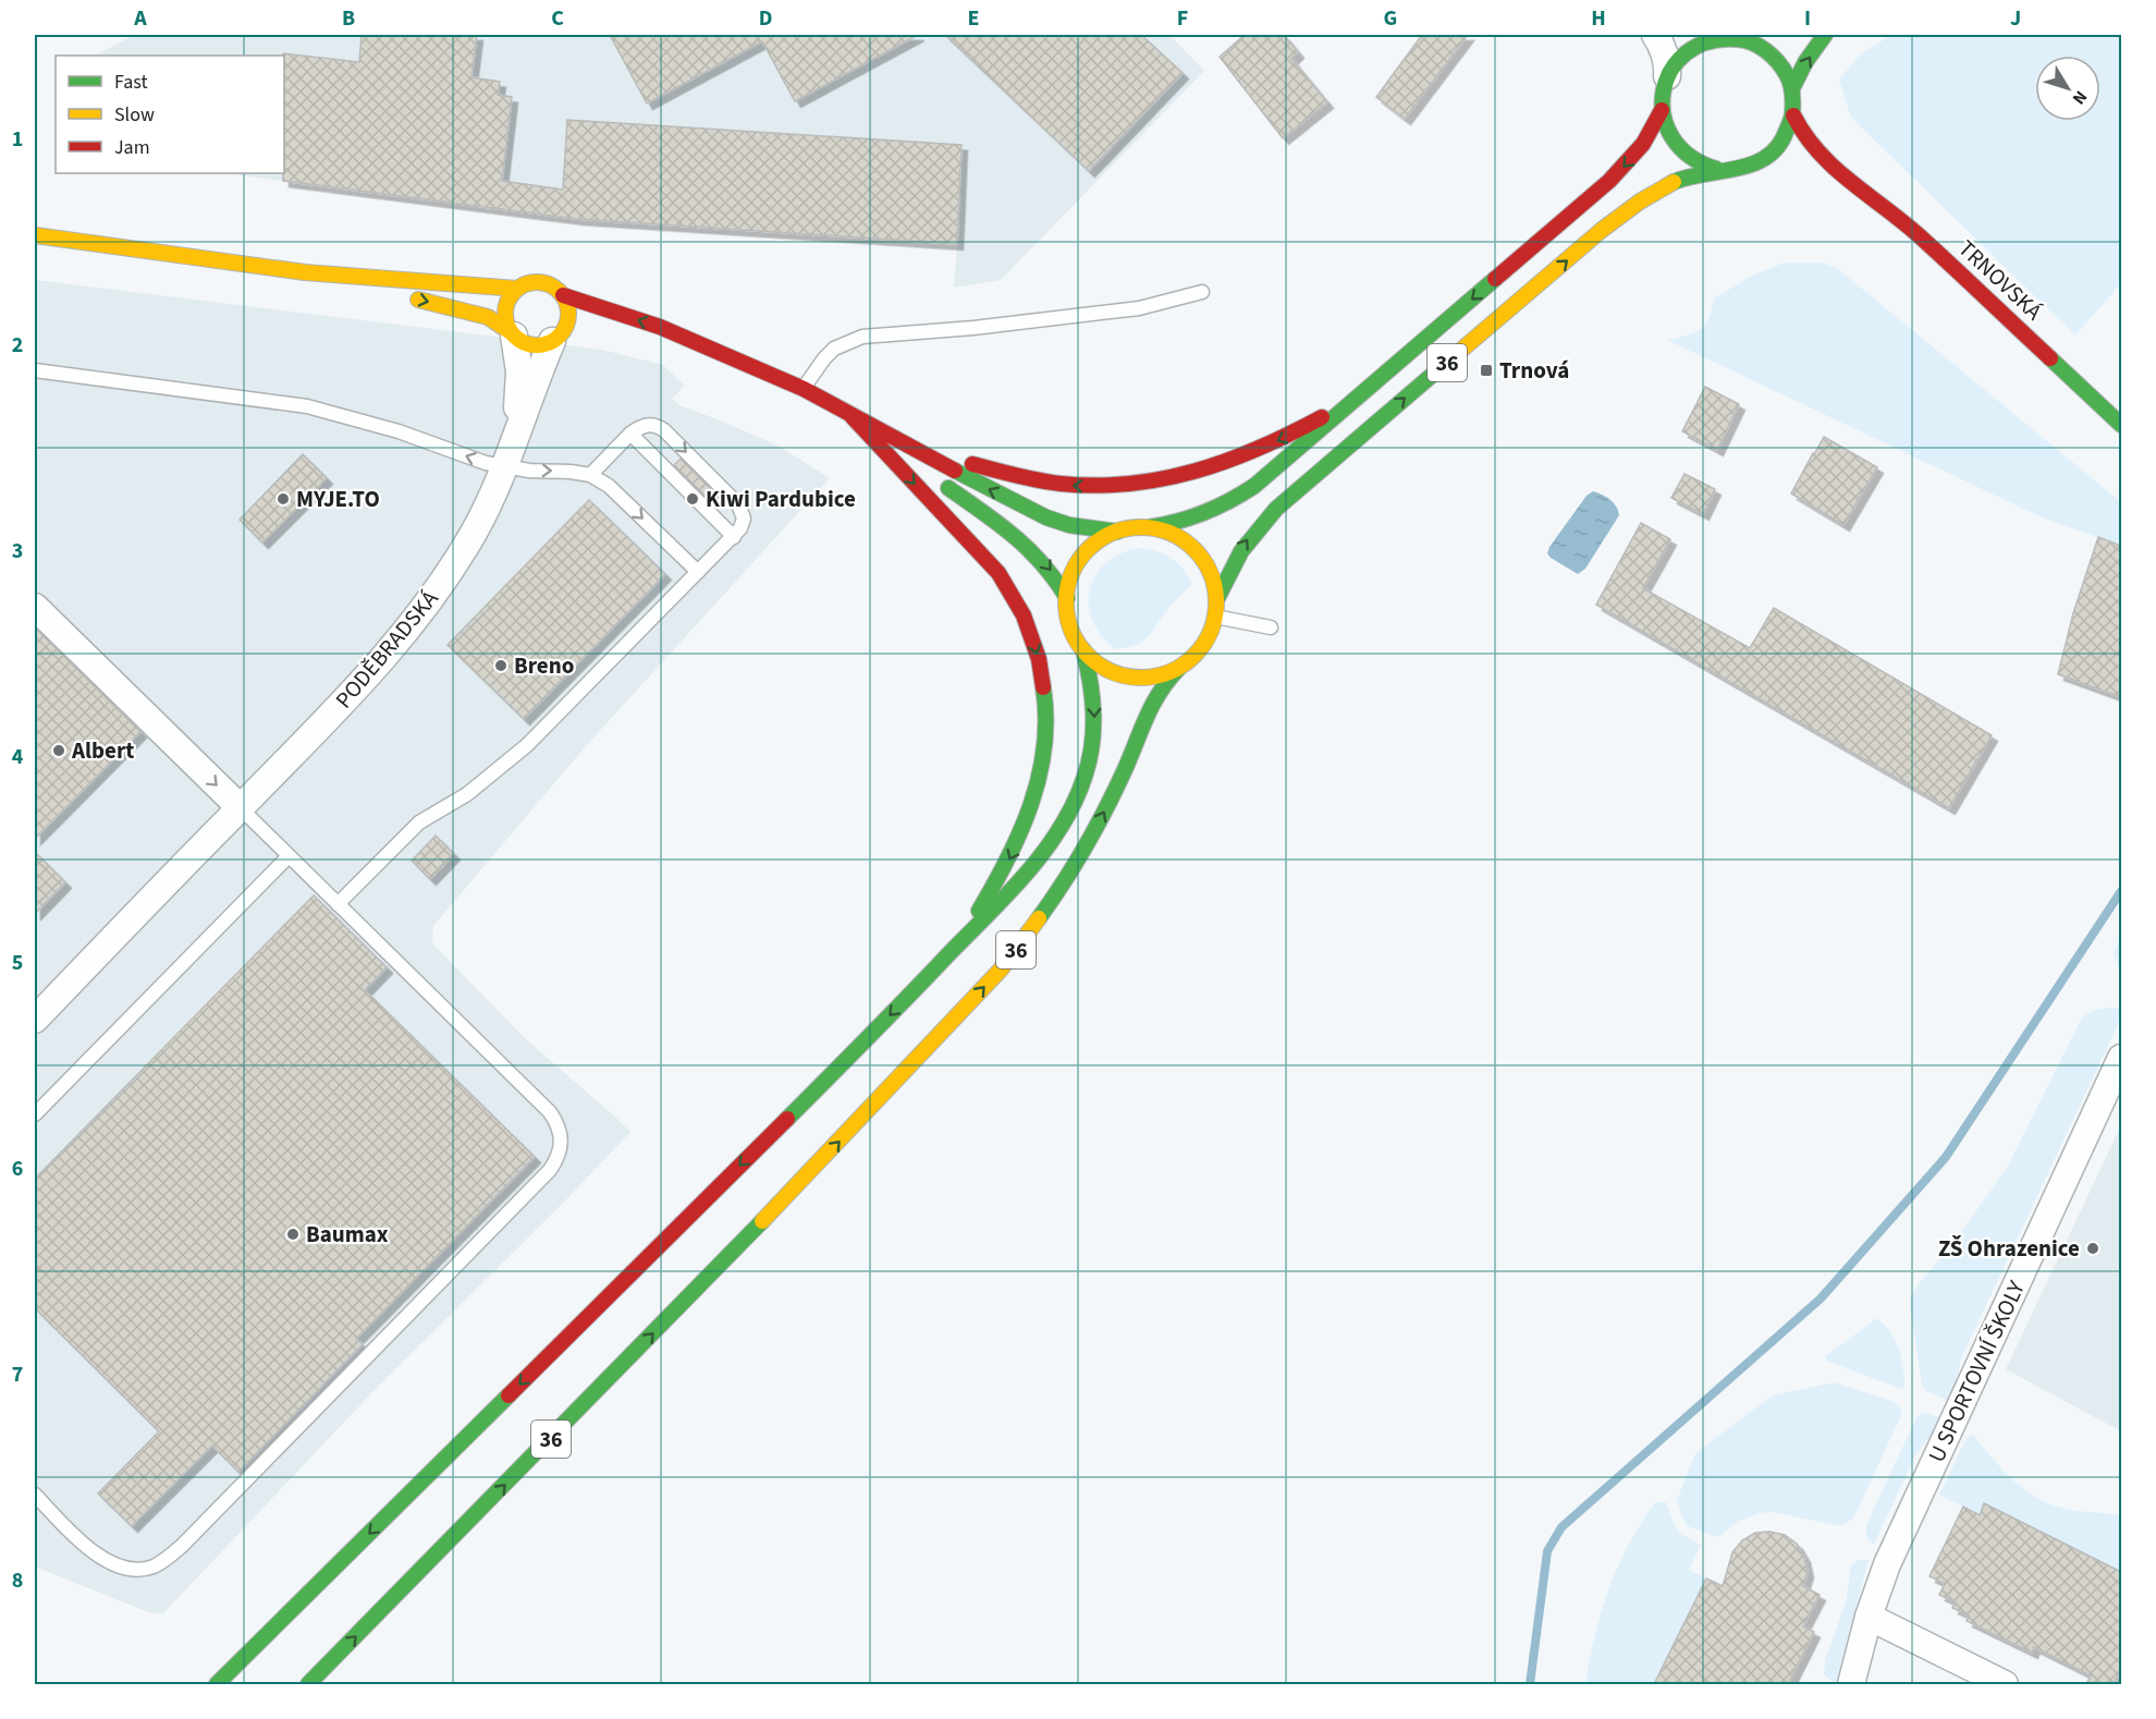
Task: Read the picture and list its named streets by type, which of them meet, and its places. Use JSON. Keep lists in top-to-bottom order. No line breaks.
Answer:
{"streets":{"main road":["TRNOVSKÁ","36"],"street":["PODĚBRADSKÁ","U SPORTOVNÍ ŠKOLY"]},"crossings":[["TRNOVSKÁ","36"]],"places":{"transit":["Trnová"],"other":["MYJE.TO","Kiwi Pardubice","Breno","Albert","Baumax","ZŠ Ohrazenice"]},"legend":["Fast","Slow","Jam"],"north":"bottom right","grid":{"columns":["A","B","C","D","E","F","G","H","I","J"],"rows":["1","2","3","4","5","6","7","8"]}}
